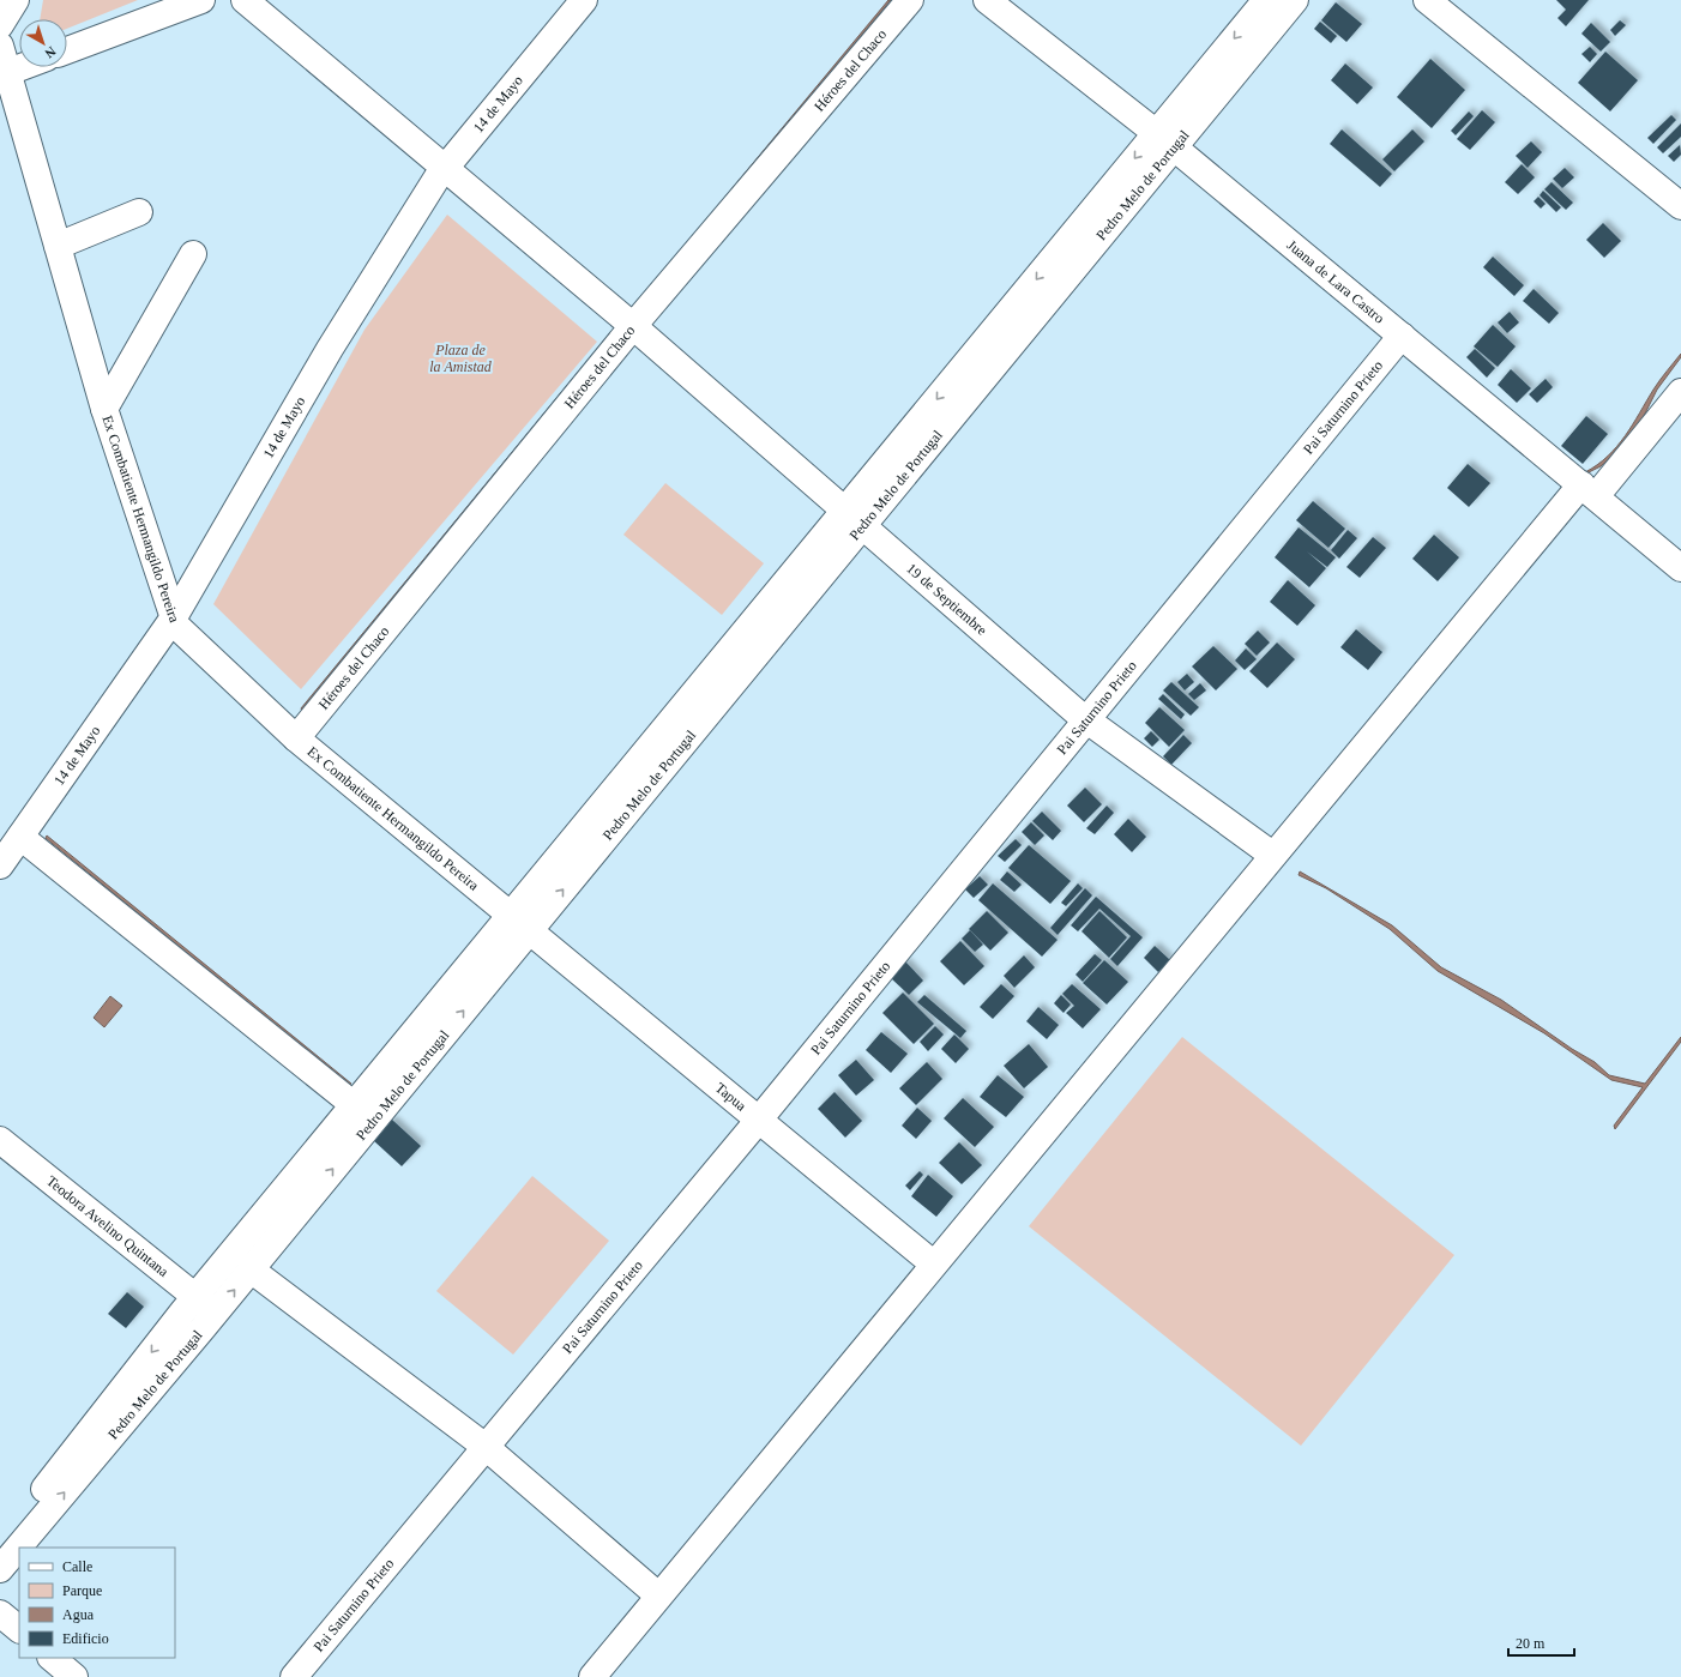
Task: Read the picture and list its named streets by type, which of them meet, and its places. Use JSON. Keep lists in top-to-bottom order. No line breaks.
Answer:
{"streets":{"street":["Héroes del Chaco","14 de Mayo","Pedro Melo de Portugal","Juana de Lara Castro","Pai Saturnino Prieto","Ex Combatiente Hermangildo Pereira","19 de Septiembre","Tapua","Teodora Avelino Quintana"]},"crossings":[["Héroes del Chaco","Ex Combatiente Hermangildo Pereira"],["Héroes del Chaco","19 de Septiembre"],["14 de Mayo","Ex Combatiente Hermangildo Pereira"],["14 de Mayo","19 de Septiembre"],["Pedro Melo de Portugal","Juana de Lara Castro"],["Pedro Melo de Portugal","Ex Combatiente Hermangildo Pereira"],["Pedro Melo de Portugal","19 de Septiembre"],["Pedro Melo de Portugal","Tapua"],["Pedro Melo de Portugal","Teodora Avelino Quintana"],["Juana de Lara Castro","Pai Saturnino Prieto"],["Pai Saturnino Prieto","19 de Septiembre"],["Pai Saturnino Prieto","Tapua"],["Ex Combatiente Hermangildo Pereira","Tapua"]],"parks":["Plaza de la Amistad"],"legend":["Calle","Parque","Agua","Edificio"],"scale_bar":"20 m","north":"bottom right"}
